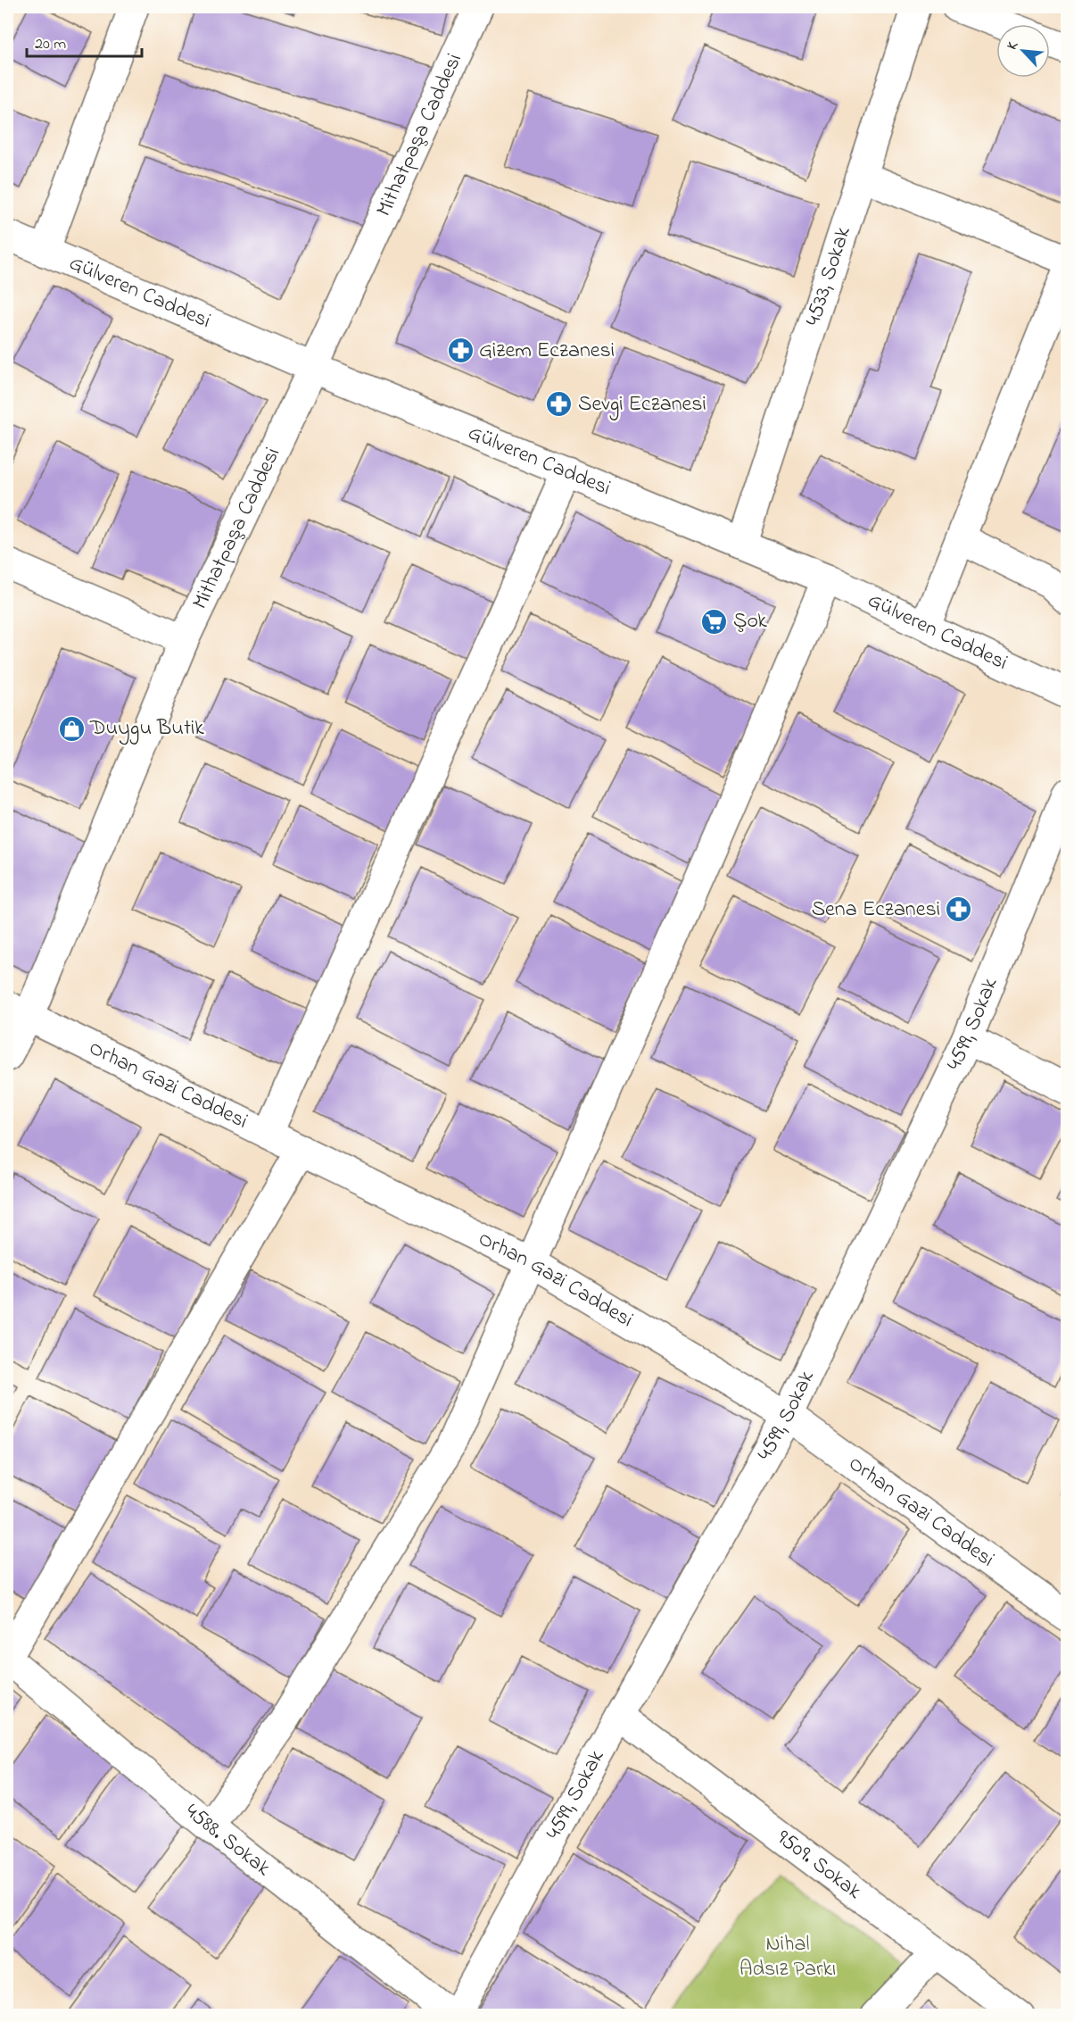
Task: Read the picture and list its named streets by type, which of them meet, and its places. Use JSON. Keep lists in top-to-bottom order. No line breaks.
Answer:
{"streets":{"street":["Mithatpaşa Caddesi","4533, Sokak","Gülveren Caddesi","4599, Sokak","Orhan Gazi Caddesi","4588. Sokak","9509. Sokak"]},"crossings":[["Mithatpaşa Caddesi","Gülveren Caddesi"],["Mithatpaşa Caddesi","Orhan Gazi Caddesi"],["4533, Sokak","Gülveren Caddesi"],["4599, Sokak","Orhan Gazi Caddesi"],["4599, Sokak","4588. Sokak"],["4599, Sokak","9509. Sokak"]],"parks":["Nihal Adsız Parkı"],"places":{"pharmacy":["Gizem Eczanesi","Sevgi Eczanesi","Sena Eczanesi"],"supermarket":["Şok"],"shop":["Duygu Butik"]},"scale_bar":"20 m","north":"top left"}
